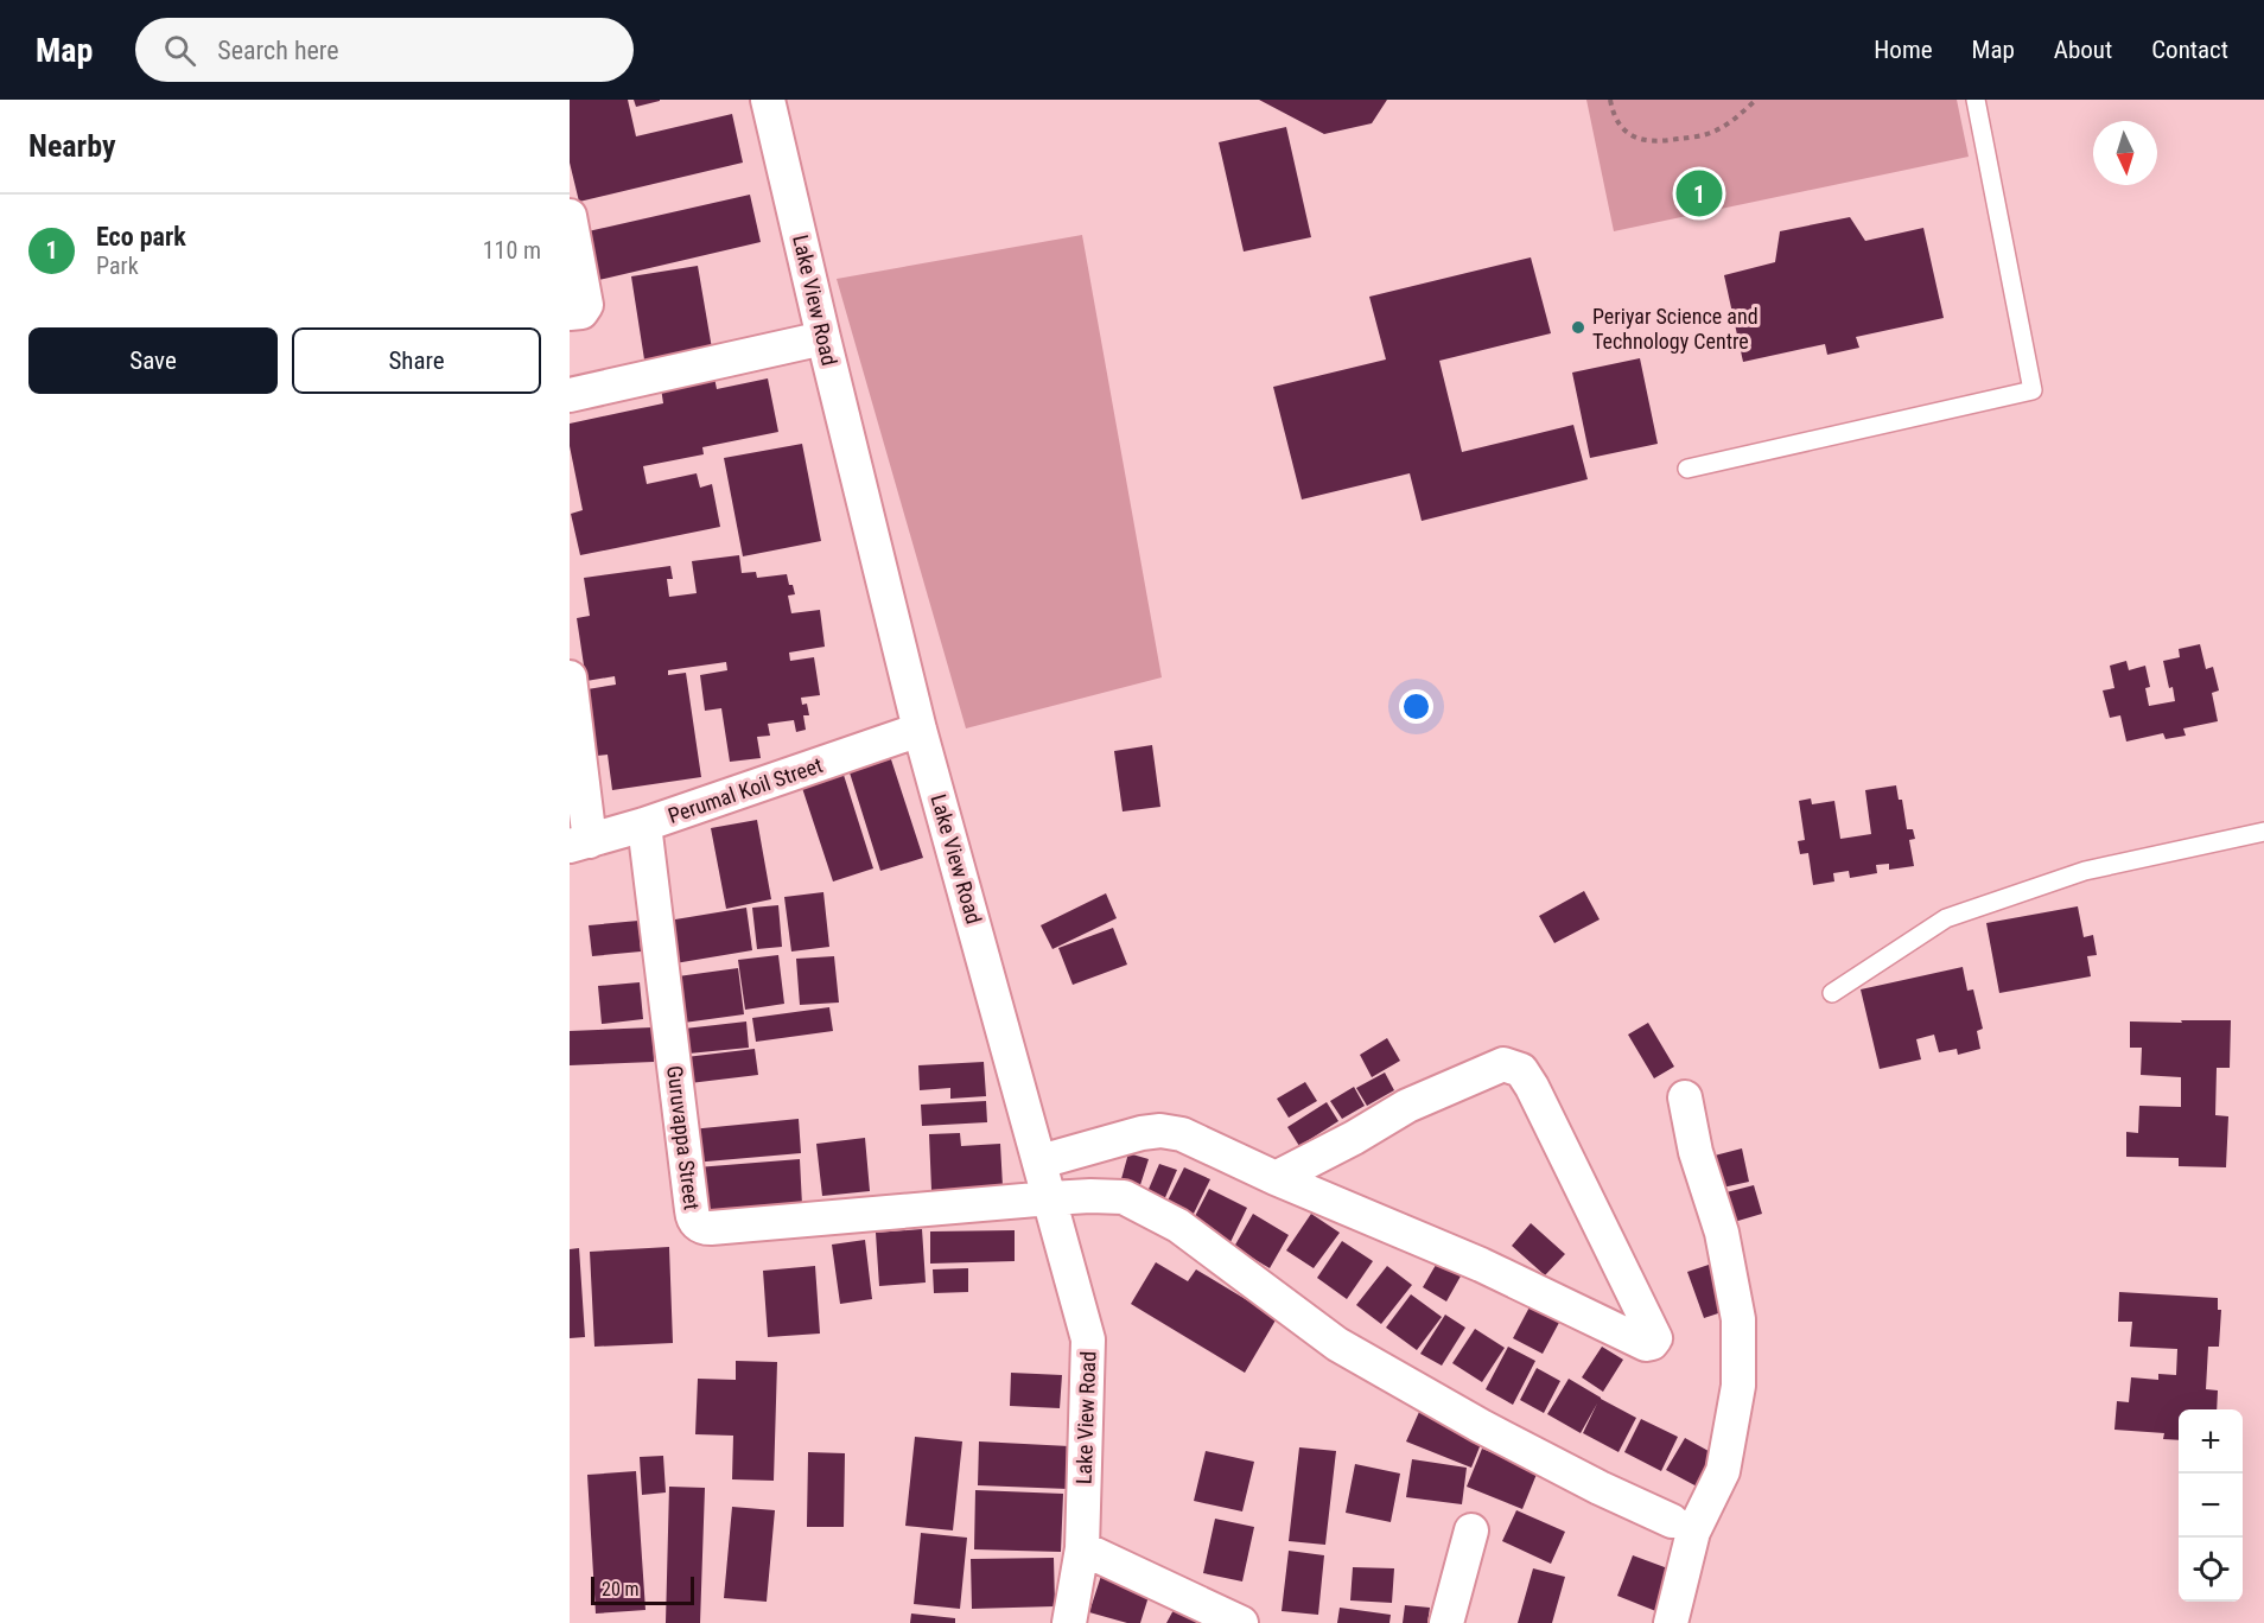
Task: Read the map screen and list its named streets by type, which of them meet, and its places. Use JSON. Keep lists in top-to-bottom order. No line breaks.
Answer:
{"streets":{"street":["Lake View Road","Perumal Koil Street","Guruvappa Street"]},"crossings":[["Lake View Road","Perumal Koil Street"],["Lake View Road","Guruvappa Street"],["Perumal Koil Street","Guruvappa Street"]],"places":["Periyar Science and Technology Centre"],"scale_bar":"20 m","north":"bottom","page":{"header":"Map","search":"Search here","nav":["Home","Map","About","Contact"],"heading":"Nearby","pins":"1","list":[{"mark":"1","name":"Eco park","note":"Park","value":"110 m"}],"buttons":["Save","Share"],"map_buttons":["+","−"],"scale":"20 m"}}
